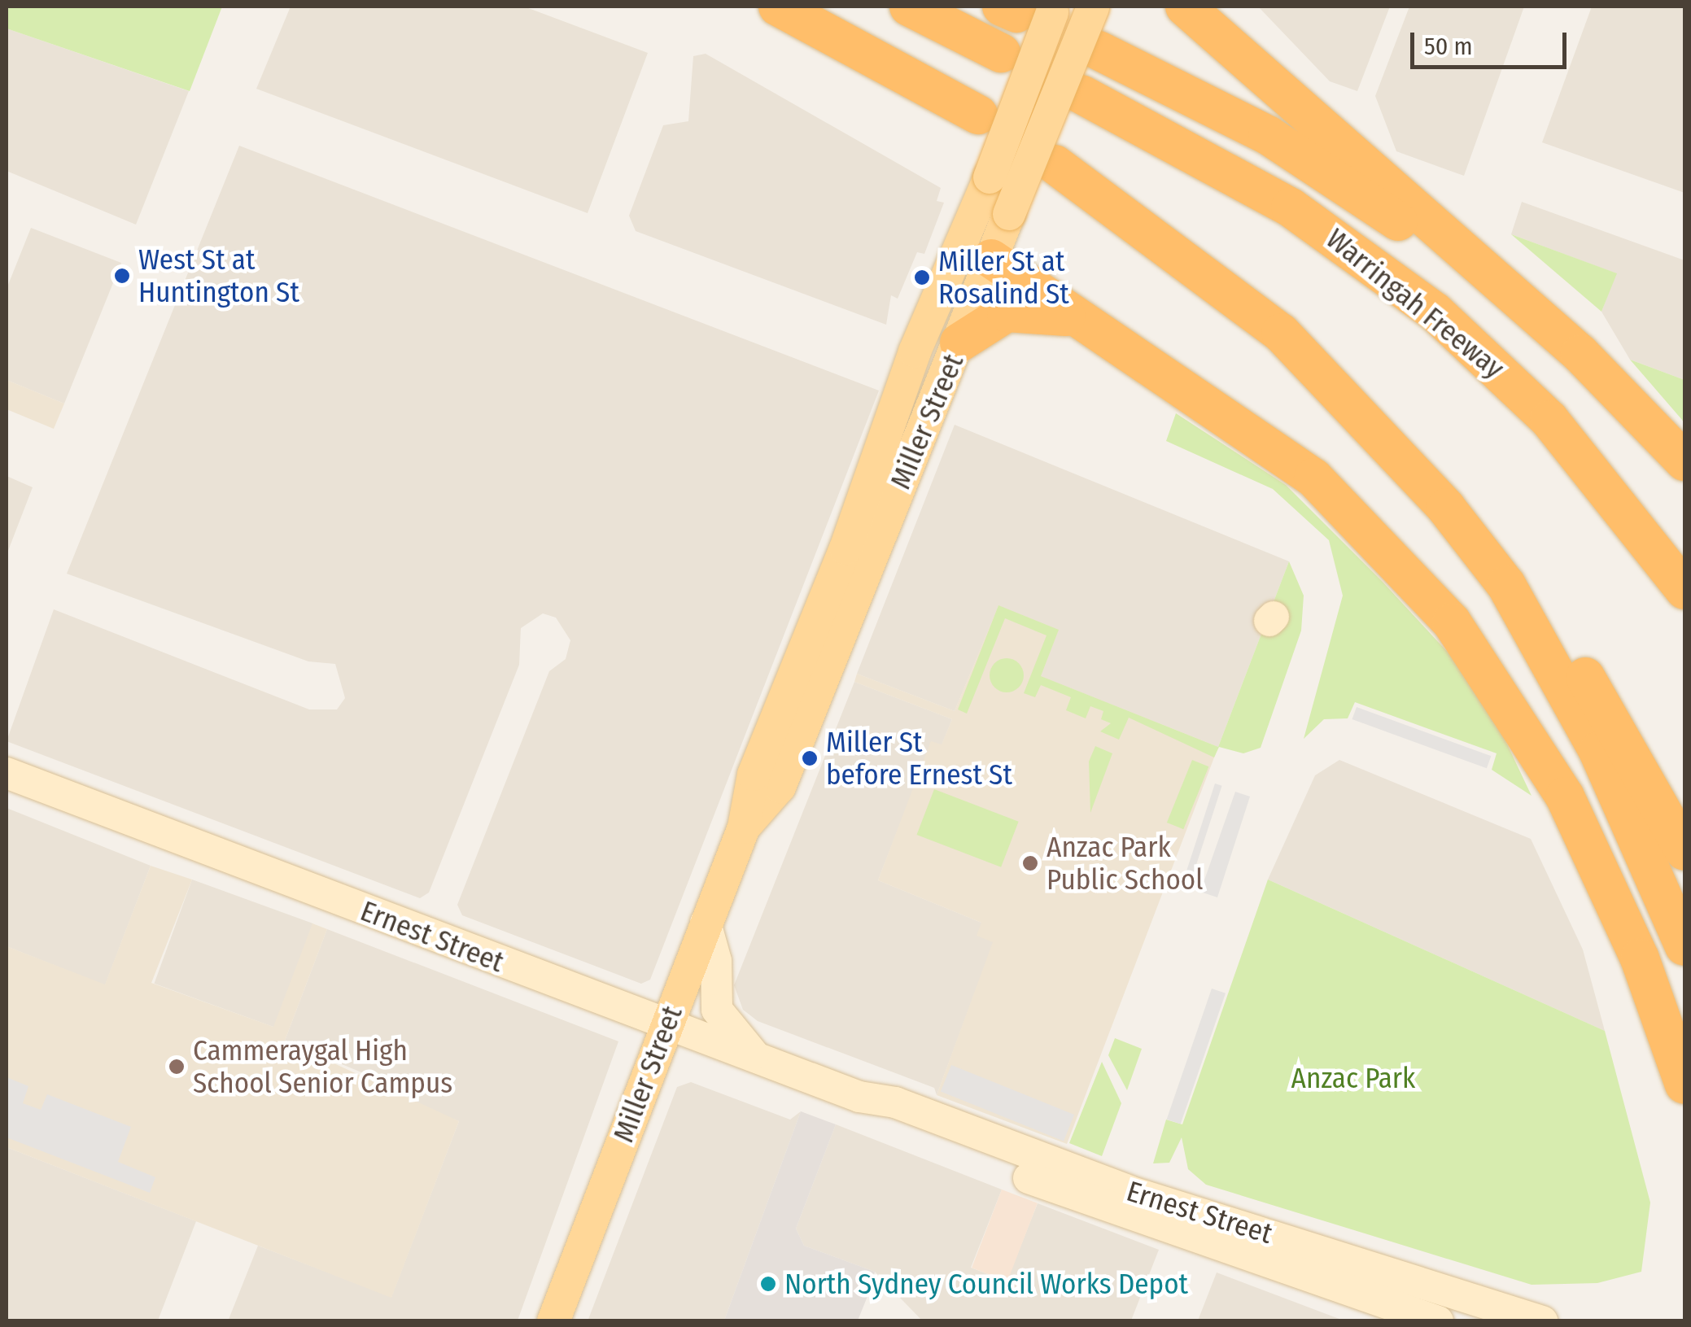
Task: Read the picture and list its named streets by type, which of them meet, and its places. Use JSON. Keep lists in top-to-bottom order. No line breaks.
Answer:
{"streets":{"highway":["Warringah Freeway"],"main road":["Miller Street","Ernest Street"]},"crossings":[["Miller Street","Ernest Street"]],"parks":["Anzac Park"],"places":["West St at Huntington St","Miller St at Rosalind St","Miller St before Ernest St","Anzac Park Public School","Cammeraygal High School Senior Campus","North Sydney Council Works Depot"],"scale_bar":"50 m"}
